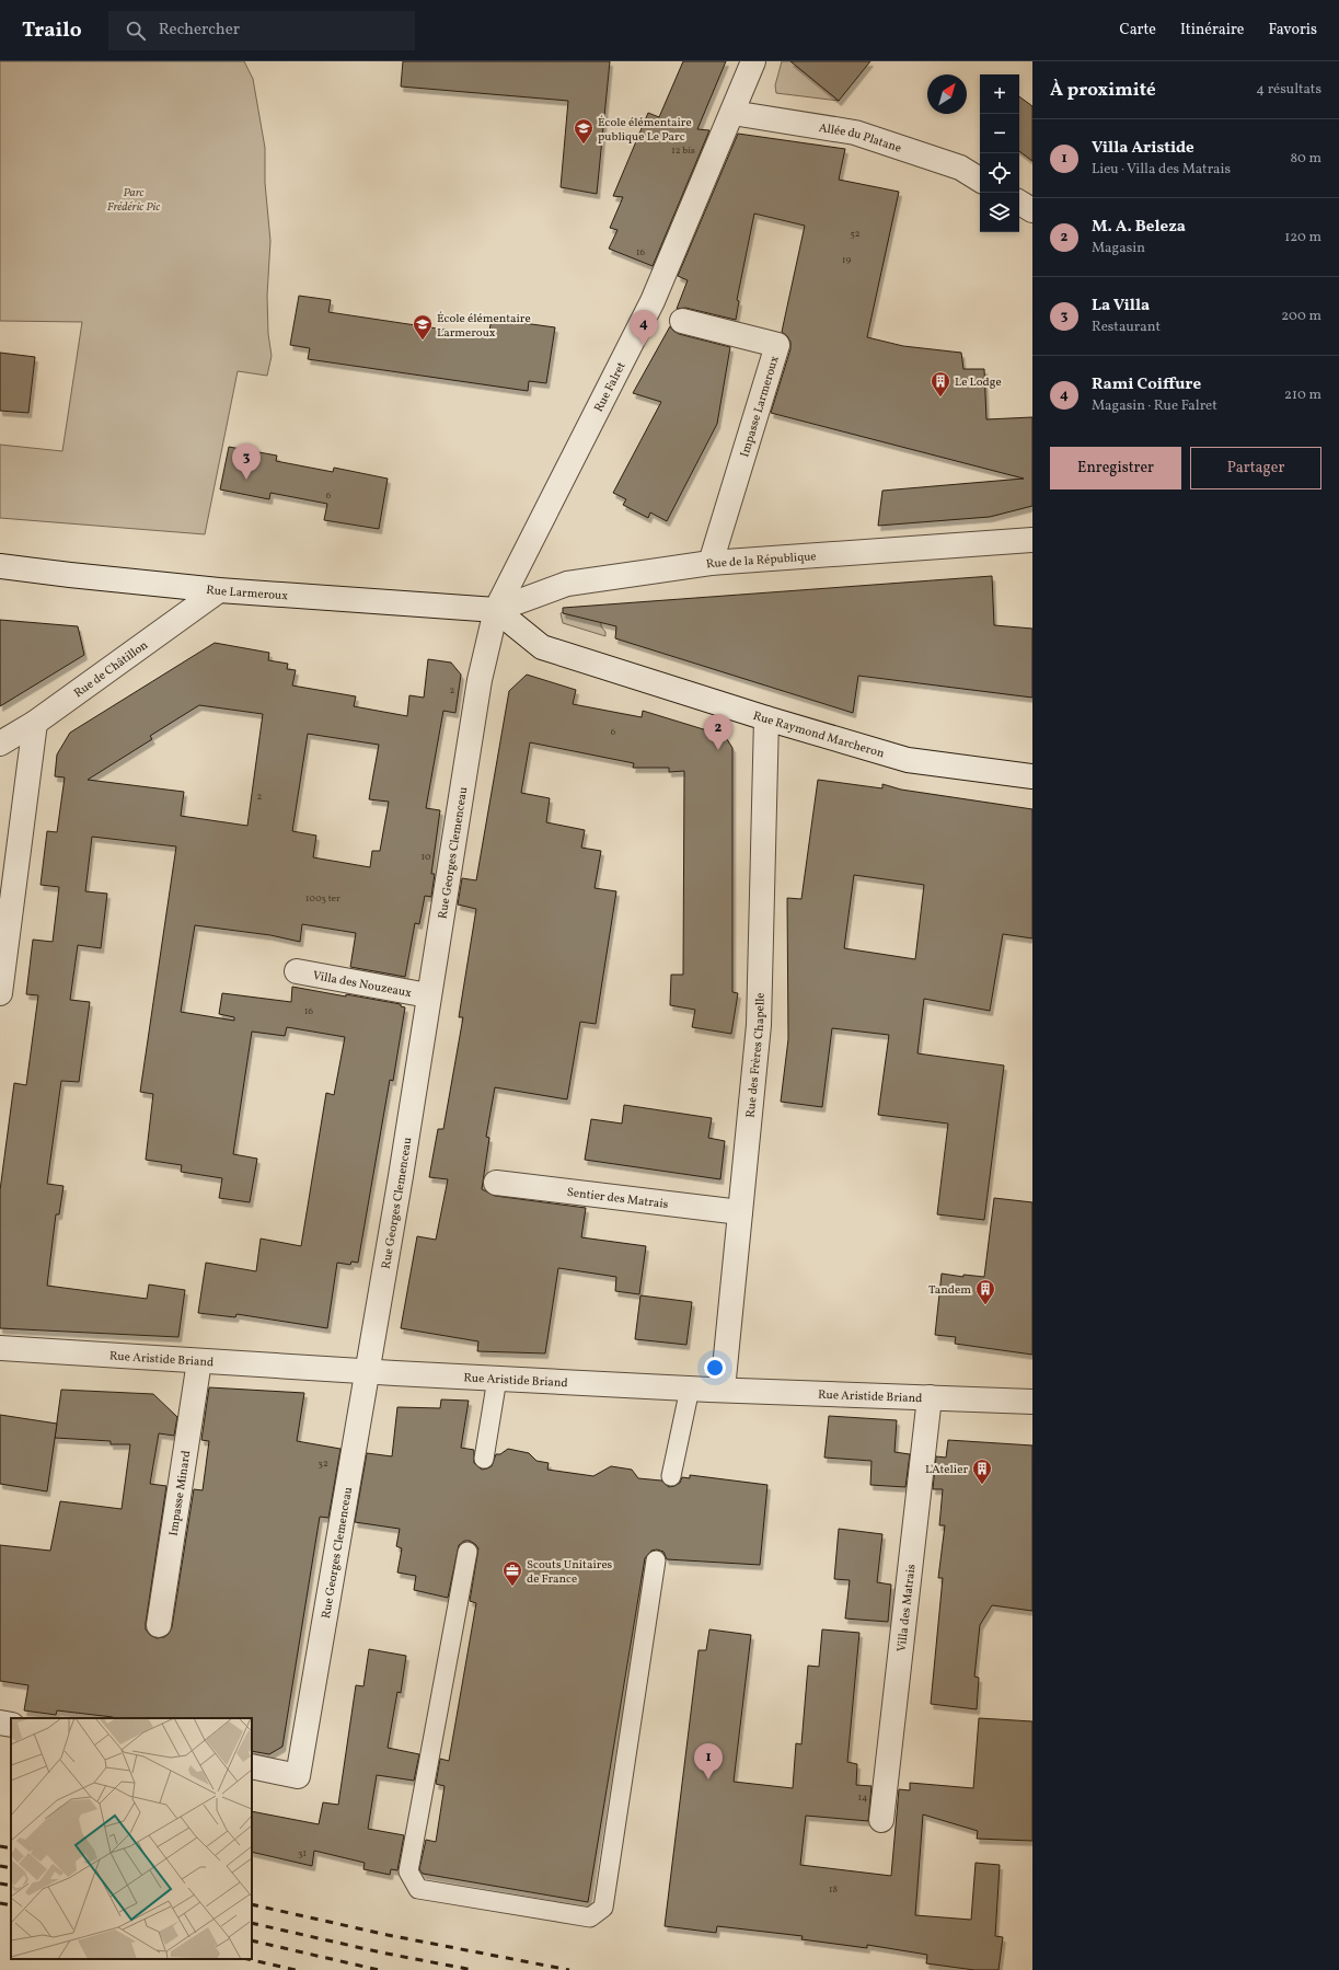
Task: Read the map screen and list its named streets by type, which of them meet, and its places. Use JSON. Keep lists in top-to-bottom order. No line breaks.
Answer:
{"streets":{"street":["Allée du Platane","Rue Falret","Impasse Larmeroux","Rue de la République","Rue Larmeroux","Rue de Châtillon","Rue Raymond Marcheron","Rue Georges Clemenceau","Villa des Nouzeaux","Rue des Frères Chapelle","Sentier des Matrais","Rue Aristide Briand","Impasse Minard","Villa des Matrais"]},"crossings":[["Allée du Platane","Rue Falret"],["Rue Falret","Rue de la République"],["Rue Falret","Rue Larmeroux"],["Rue Falret","Rue Raymond Marcheron"],["Rue Falret","Rue Georges Clemenceau"],["Impasse Larmeroux","Rue de la République"],["Rue de la République","Rue Larmeroux"],["Rue de la République","Rue Raymond Marcheron"],["Rue de la République","Rue Georges Clemenceau"],["Rue Larmeroux","Rue de Châtillon"],["Rue Larmeroux","Rue Raymond Marcheron"],["Rue Larmeroux","Rue Georges Clemenceau"],["Rue Raymond Marcheron","Rue Georges Clemenceau"],["Rue Raymond Marcheron","Rue des Frères Chapelle"],["Rue Georges Clemenceau","Villa des Nouzeaux"],["Rue Georges Clemenceau","Rue Aristide Briand"],["Rue des Frères Chapelle","Sentier des Matrais"],["Rue des Frères Chapelle","Rue Aristide Briand"],["Rue Aristide Briand","Impasse Minard"],["Rue Aristide Briand","Villa des Matrais"]],"parks":["Parc Frédéric Pic"],"places":{"school or university":["École élémentaire publique Le Parc","École élémentaire Larmeroux"],"building":["Le Lodge","Tandem","L'Atelier"],"office":["Scouts Unitaires de France"]},"house_numbers":["12 bis","52","16","19","6","2","6","2","10","1003 ter","16","32","14","31","18"],"north":"top right","page":{"header":"Trailo","search":"Rechercher","nav":["Carte","Itinéraire","Favoris"],"heading":["À proximité","4 résultats"],"map_buttons":["+","−"],"list":[{"mark":"1","name":"Villa Aristide","note":"Lieu · Villa des Matrais","value":"80 m"},{"mark":"2","name":"M. A. Beleza","note":"Magasin","value":"120 m"},{"mark":"3","name":"La Villa","note":"Restaurant","value":"200 m"},{"mark":"4","name":"Rami Coiffure","note":"Magasin · Rue Falret","value":"210 m"}],"pins":["4","3","2","1"],"buttons":["Enregistrer","Partager"]}}
